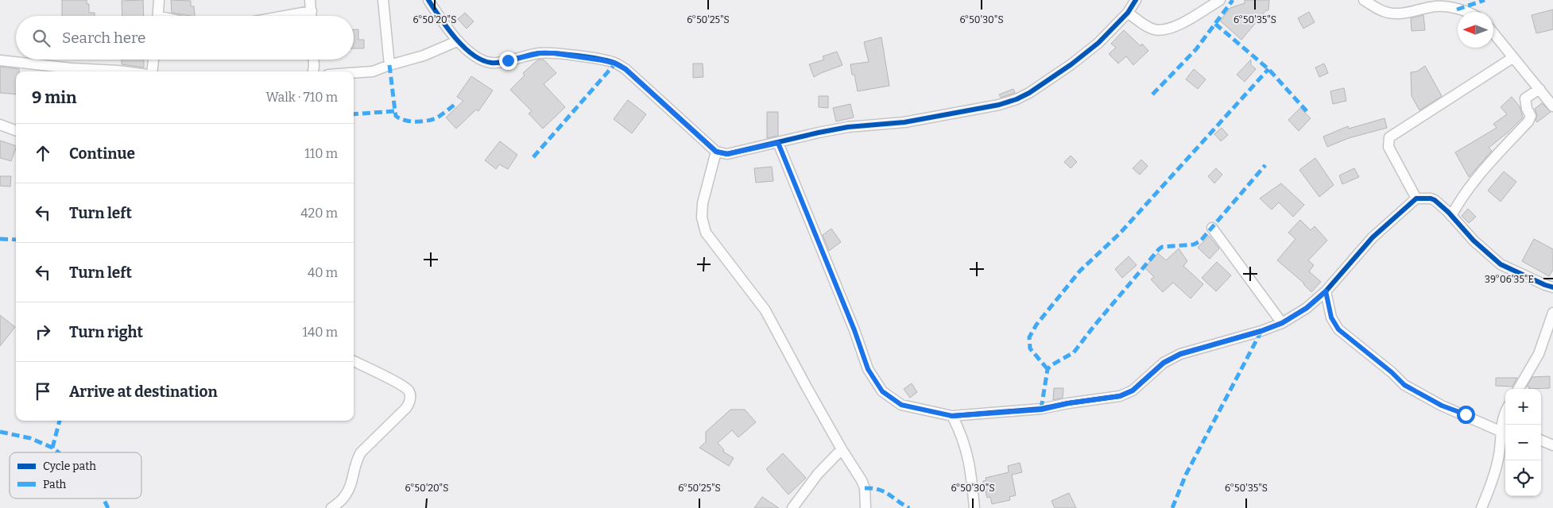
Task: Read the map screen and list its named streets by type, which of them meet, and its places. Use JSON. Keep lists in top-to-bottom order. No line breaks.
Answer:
{"legend":["Cycle path","Path"],"north":"left","page":{"search":"Search here","heading":["9 min","Walk · 710 m"],"list":[["Continue","110 m"],["Turn left","420 m"],["Turn left","40 m"],["Turn right","140 m"],"Arrive at destination"],"map_buttons":["+","−"]},"coordinates":["6°50'20\"S","6°50'25\"S","6°50'30\"S","6°50'35\"S","39°06'35\"E"]}
